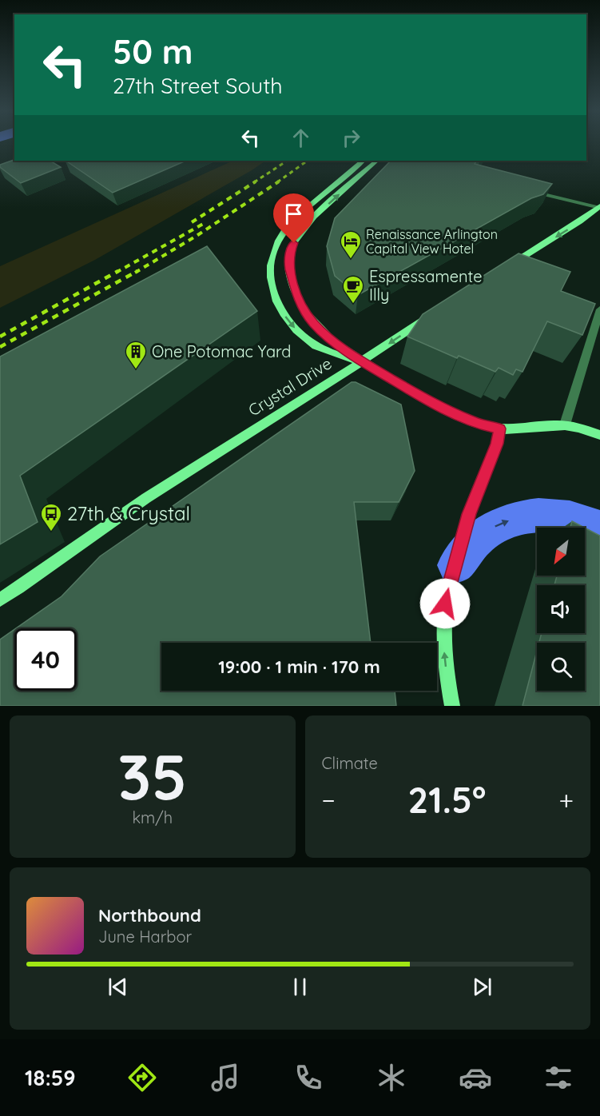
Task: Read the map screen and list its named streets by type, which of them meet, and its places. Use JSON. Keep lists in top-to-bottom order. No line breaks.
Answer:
{"streets":{"street":["Crystal Drive"]},"places":{"hotel":["Renaissance Arlington Capital View Hotel"],"cafe":["Espressamente Illy"],"building":["One Potomac Yard"],"bus stop":["27th & Crystal"]},"north":"bottom left","page":{"turn":["50 m","27th Street South"],"limit":"40","trip":"19:00 · 1 min · 170 m","tile":[["35","km/h"],"Climate"],"heat":["−","21.5°","+"],"song":["Northbound","June Harbor"],"tabs":"18:59"}}
